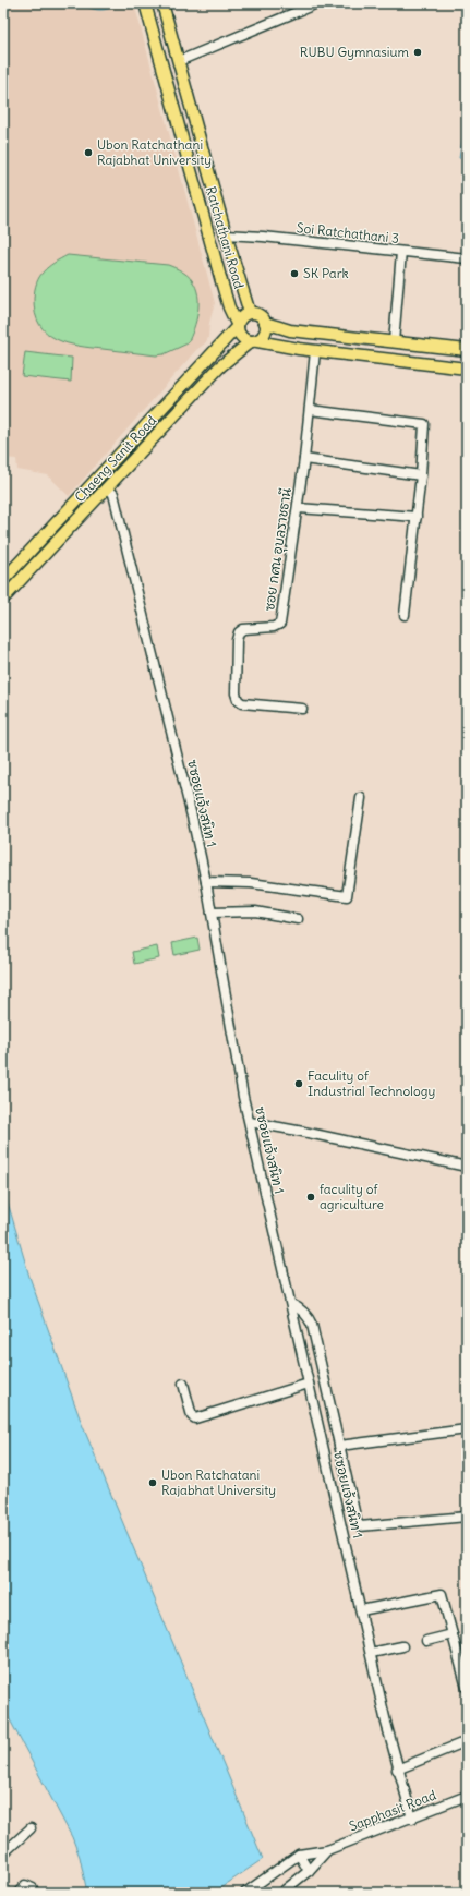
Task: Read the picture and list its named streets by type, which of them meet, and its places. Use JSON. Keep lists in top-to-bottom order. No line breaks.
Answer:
{"streets":{"main road":["Ratchathani Road","Chaeng Sanit Road"],"street":["Soi Ratchathani 3","ซอย กศน อุบลราชธานี","ซซอยแจ้งสนิท 1","Sapphasit Road"]},"crossings":[["Soi Ratchathani 3","Ratchathani Road"],["Ratchathani Road","Chaeng Sanit Road"],["Chaeng Sanit Road","ซซอยแจ้งสนิท 1"],["ซซอยแจ้งสนิท 1","Sapphasit Road"]],"places":["RUBU Gymnasium","Ubon Ratchathani Rajabhat University","SK Park","Faculity of Industrial Technology","faculity of agriculture","Ubon Ratchatani Rajabhat University"]}
